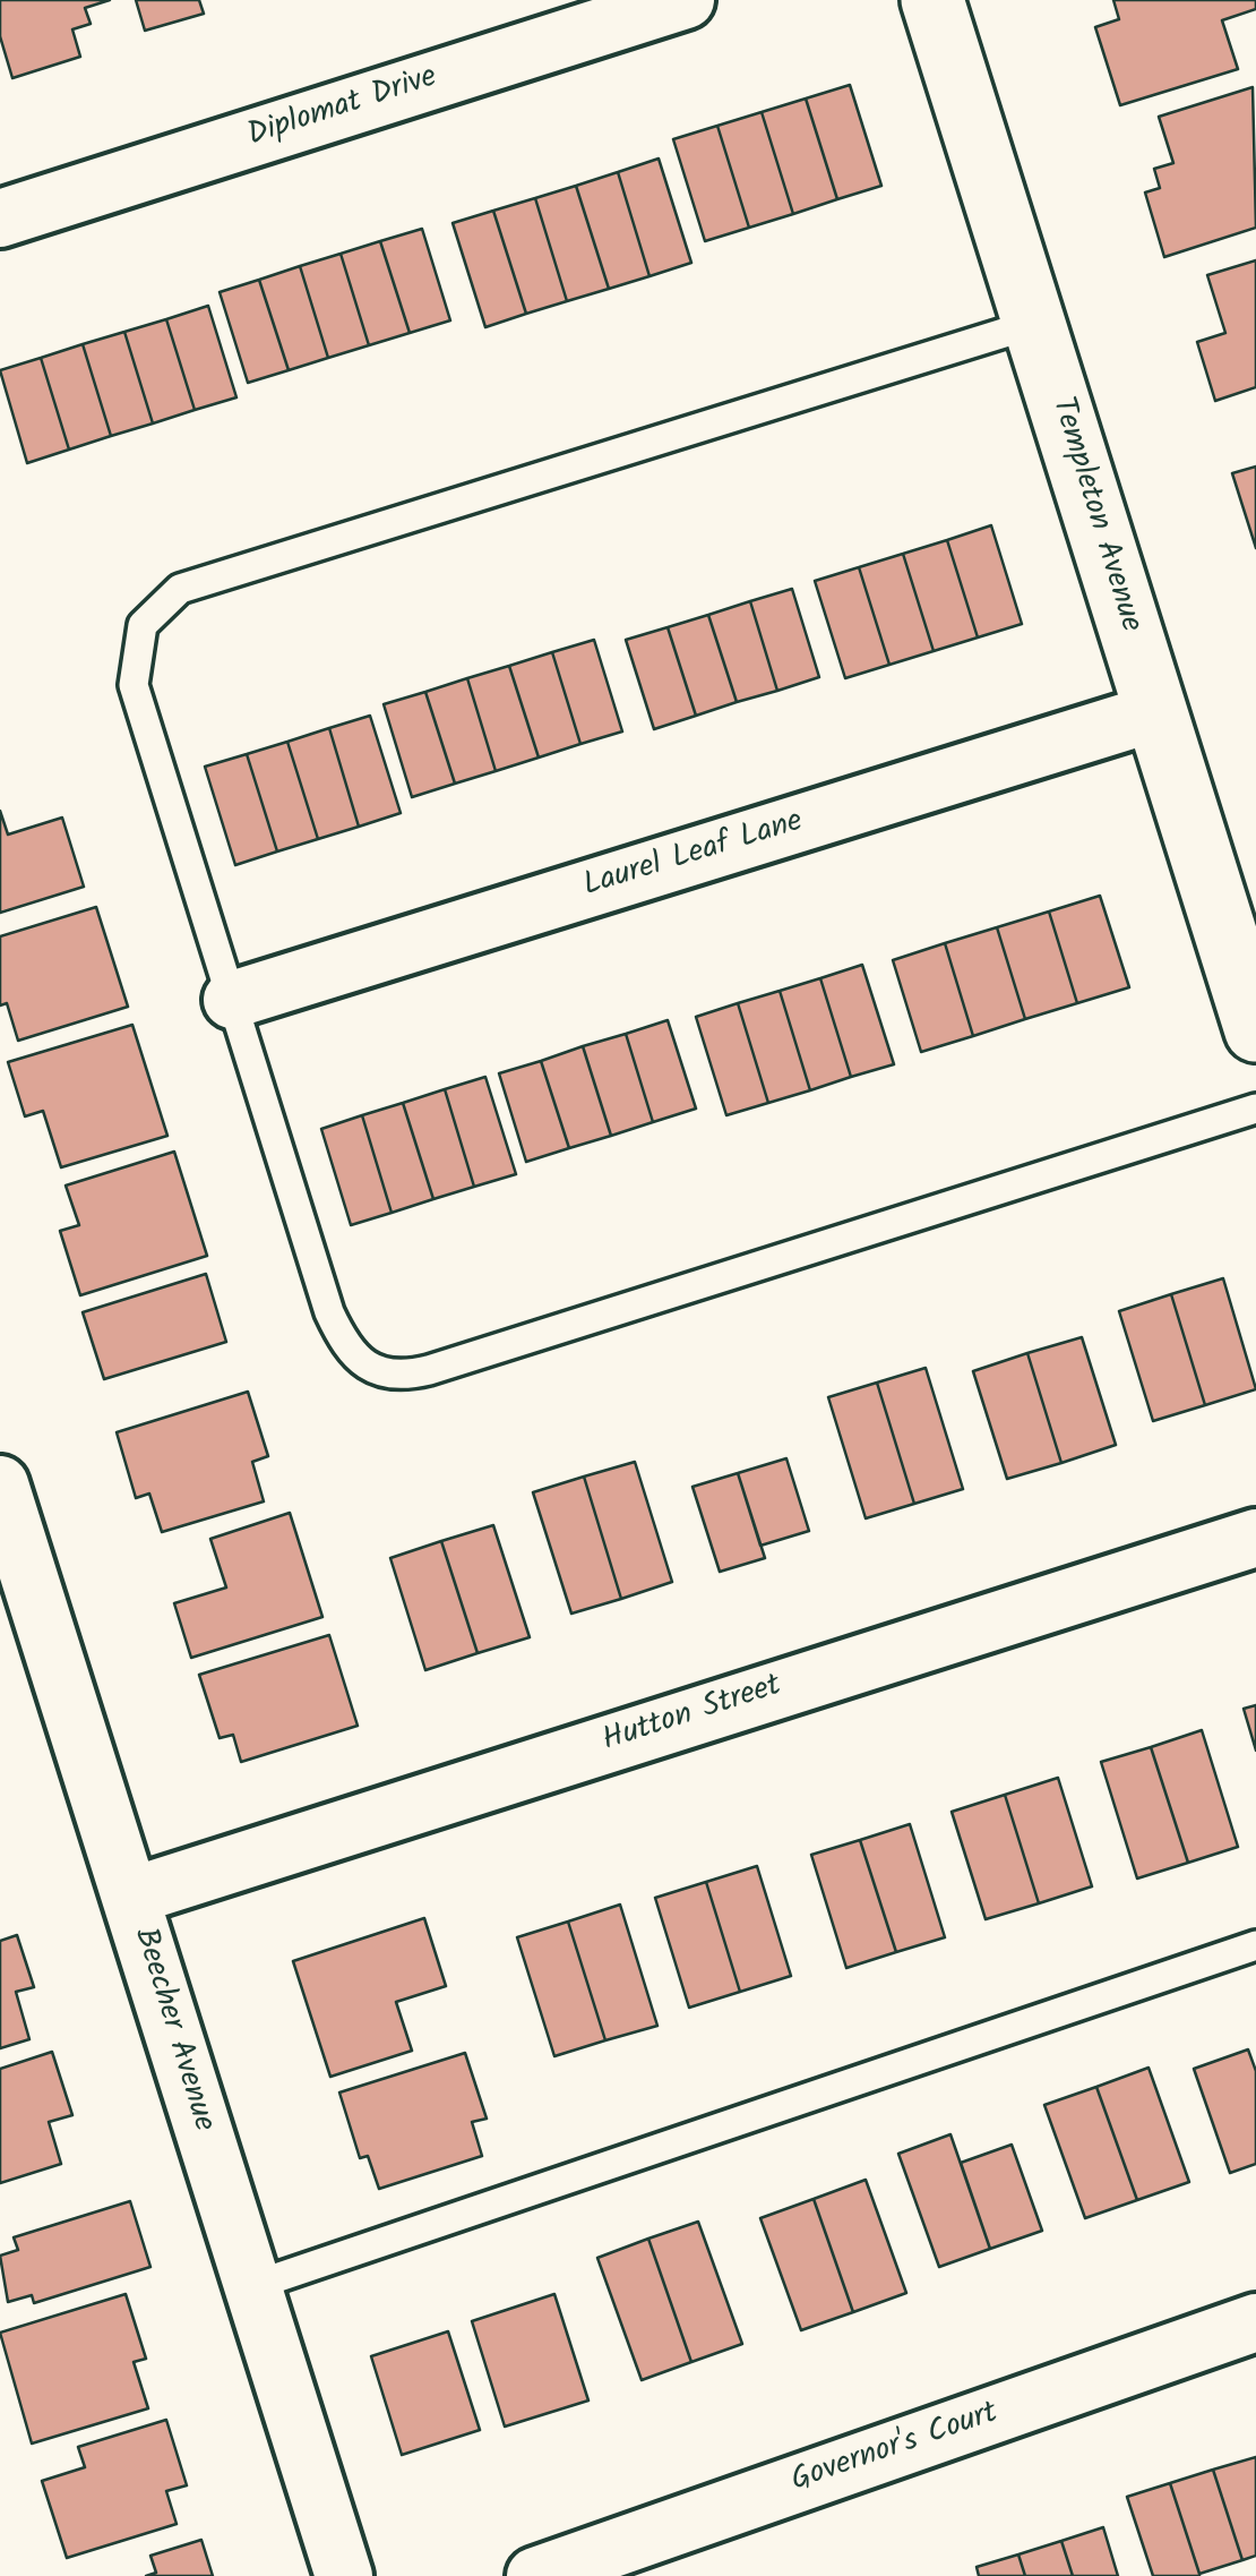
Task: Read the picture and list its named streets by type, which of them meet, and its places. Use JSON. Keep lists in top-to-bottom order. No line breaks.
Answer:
{"streets":{"street":["Diplomat Drive","Templeton Avenue","Laurel Leaf Lane","Hutton Street","Beecher Avenue","Governor's Court"]},"crossings":[["Templeton Avenue","Laurel Leaf Lane"],["Hutton Street","Beecher Avenue"]]}
